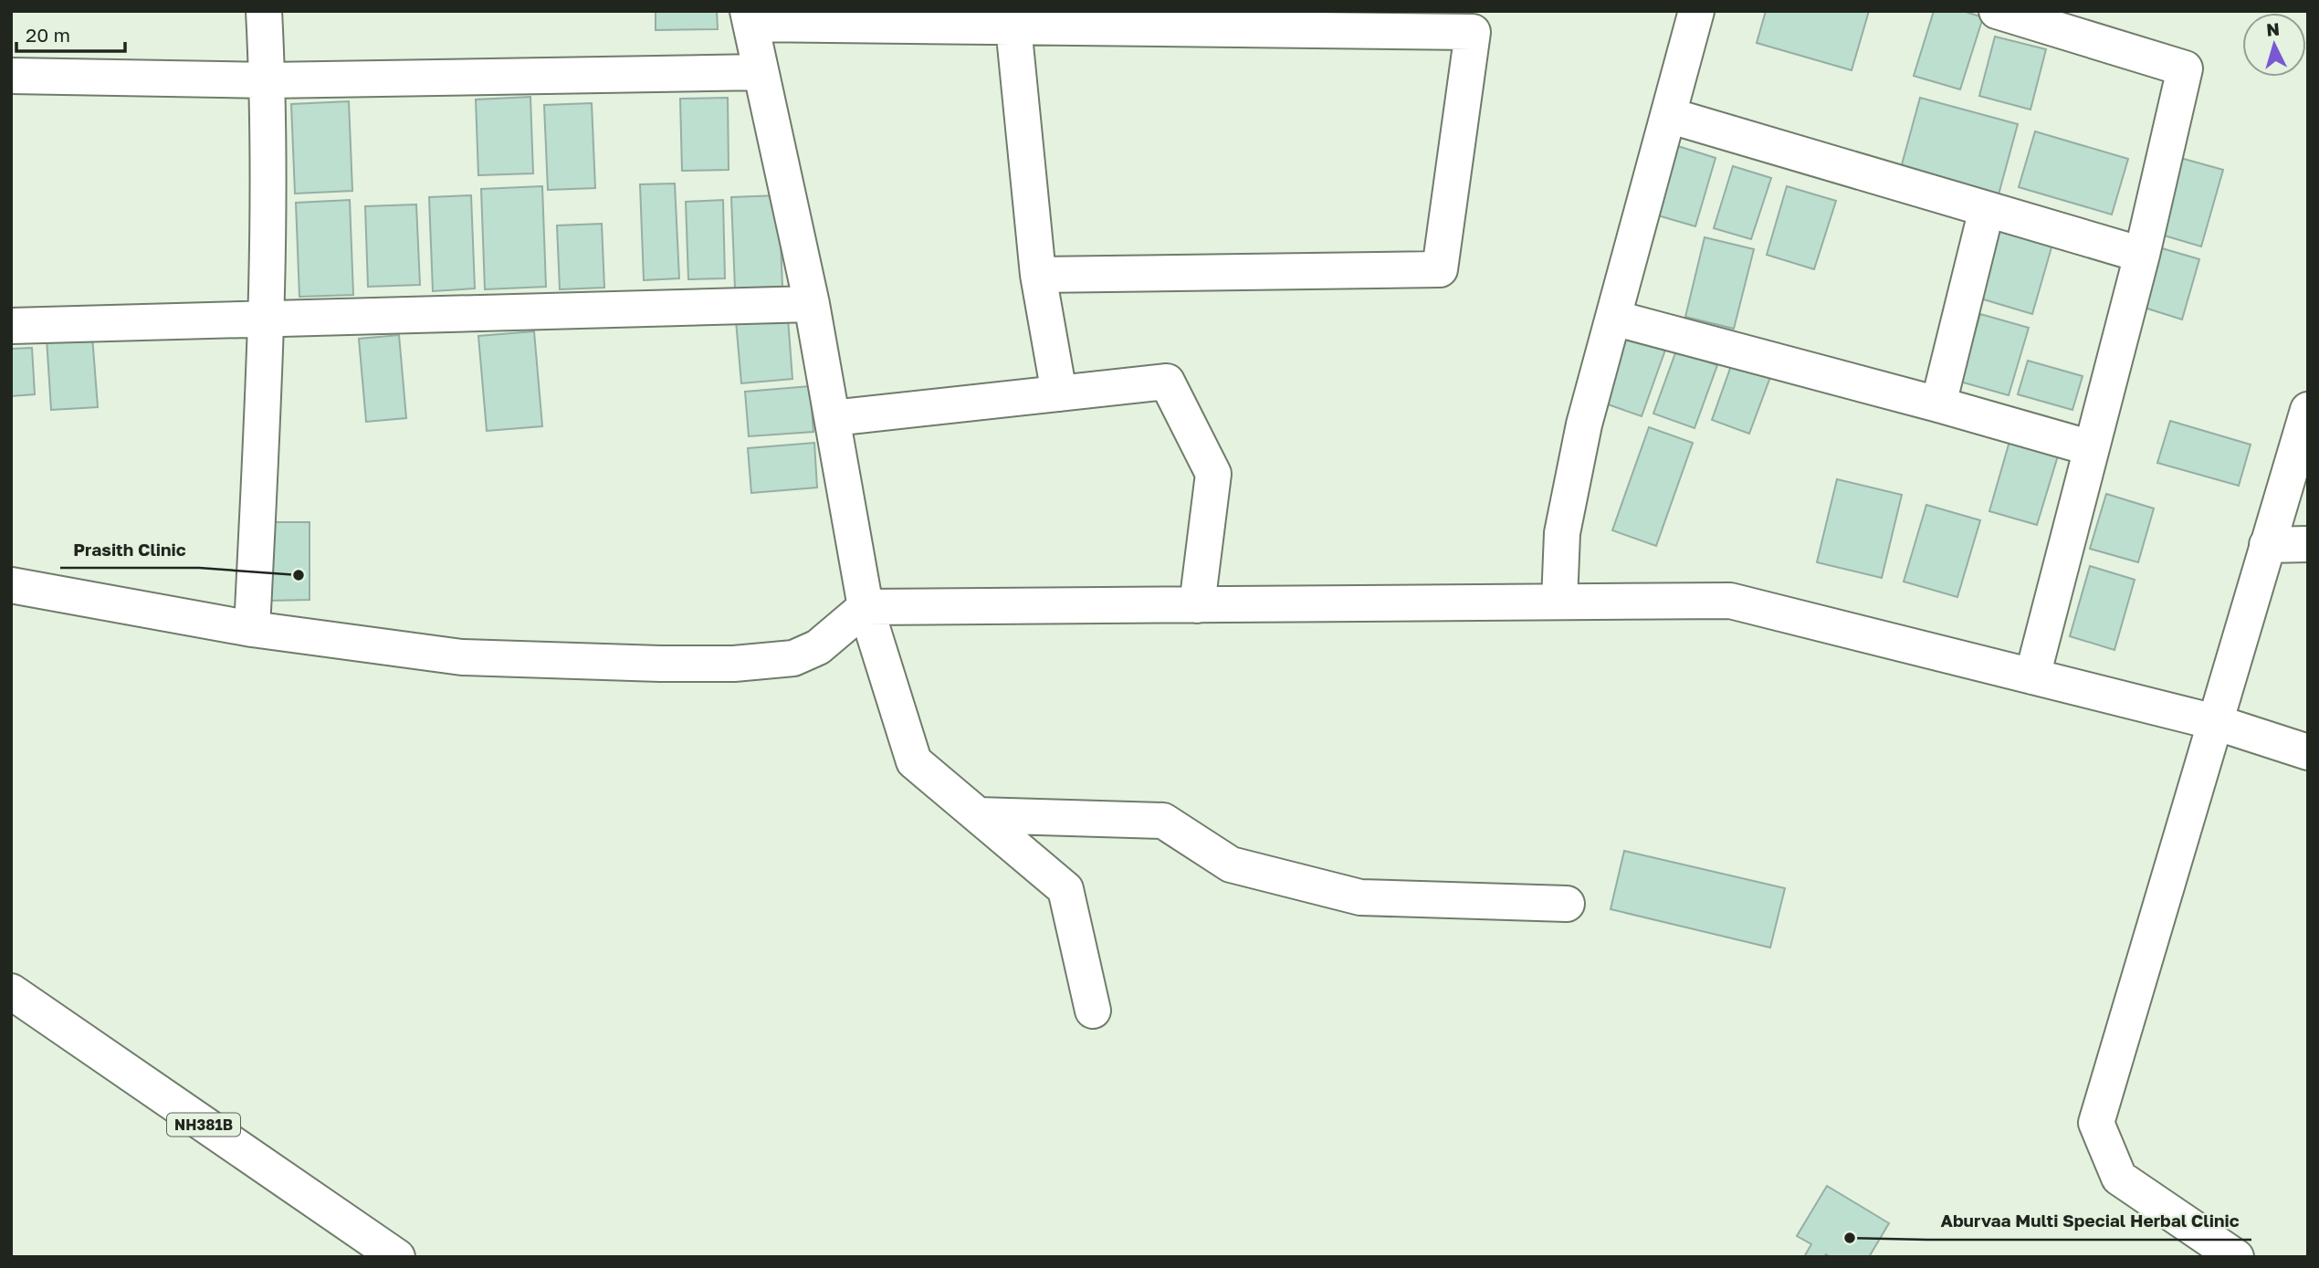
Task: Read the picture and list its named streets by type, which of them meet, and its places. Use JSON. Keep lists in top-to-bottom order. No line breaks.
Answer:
{"streets":{"main road":["NH381B"]},"places":["Prasith Clinic","Aburvaa Multi Special Herbal Clinic"],"scale_bar":"20 m","north":"top"}
